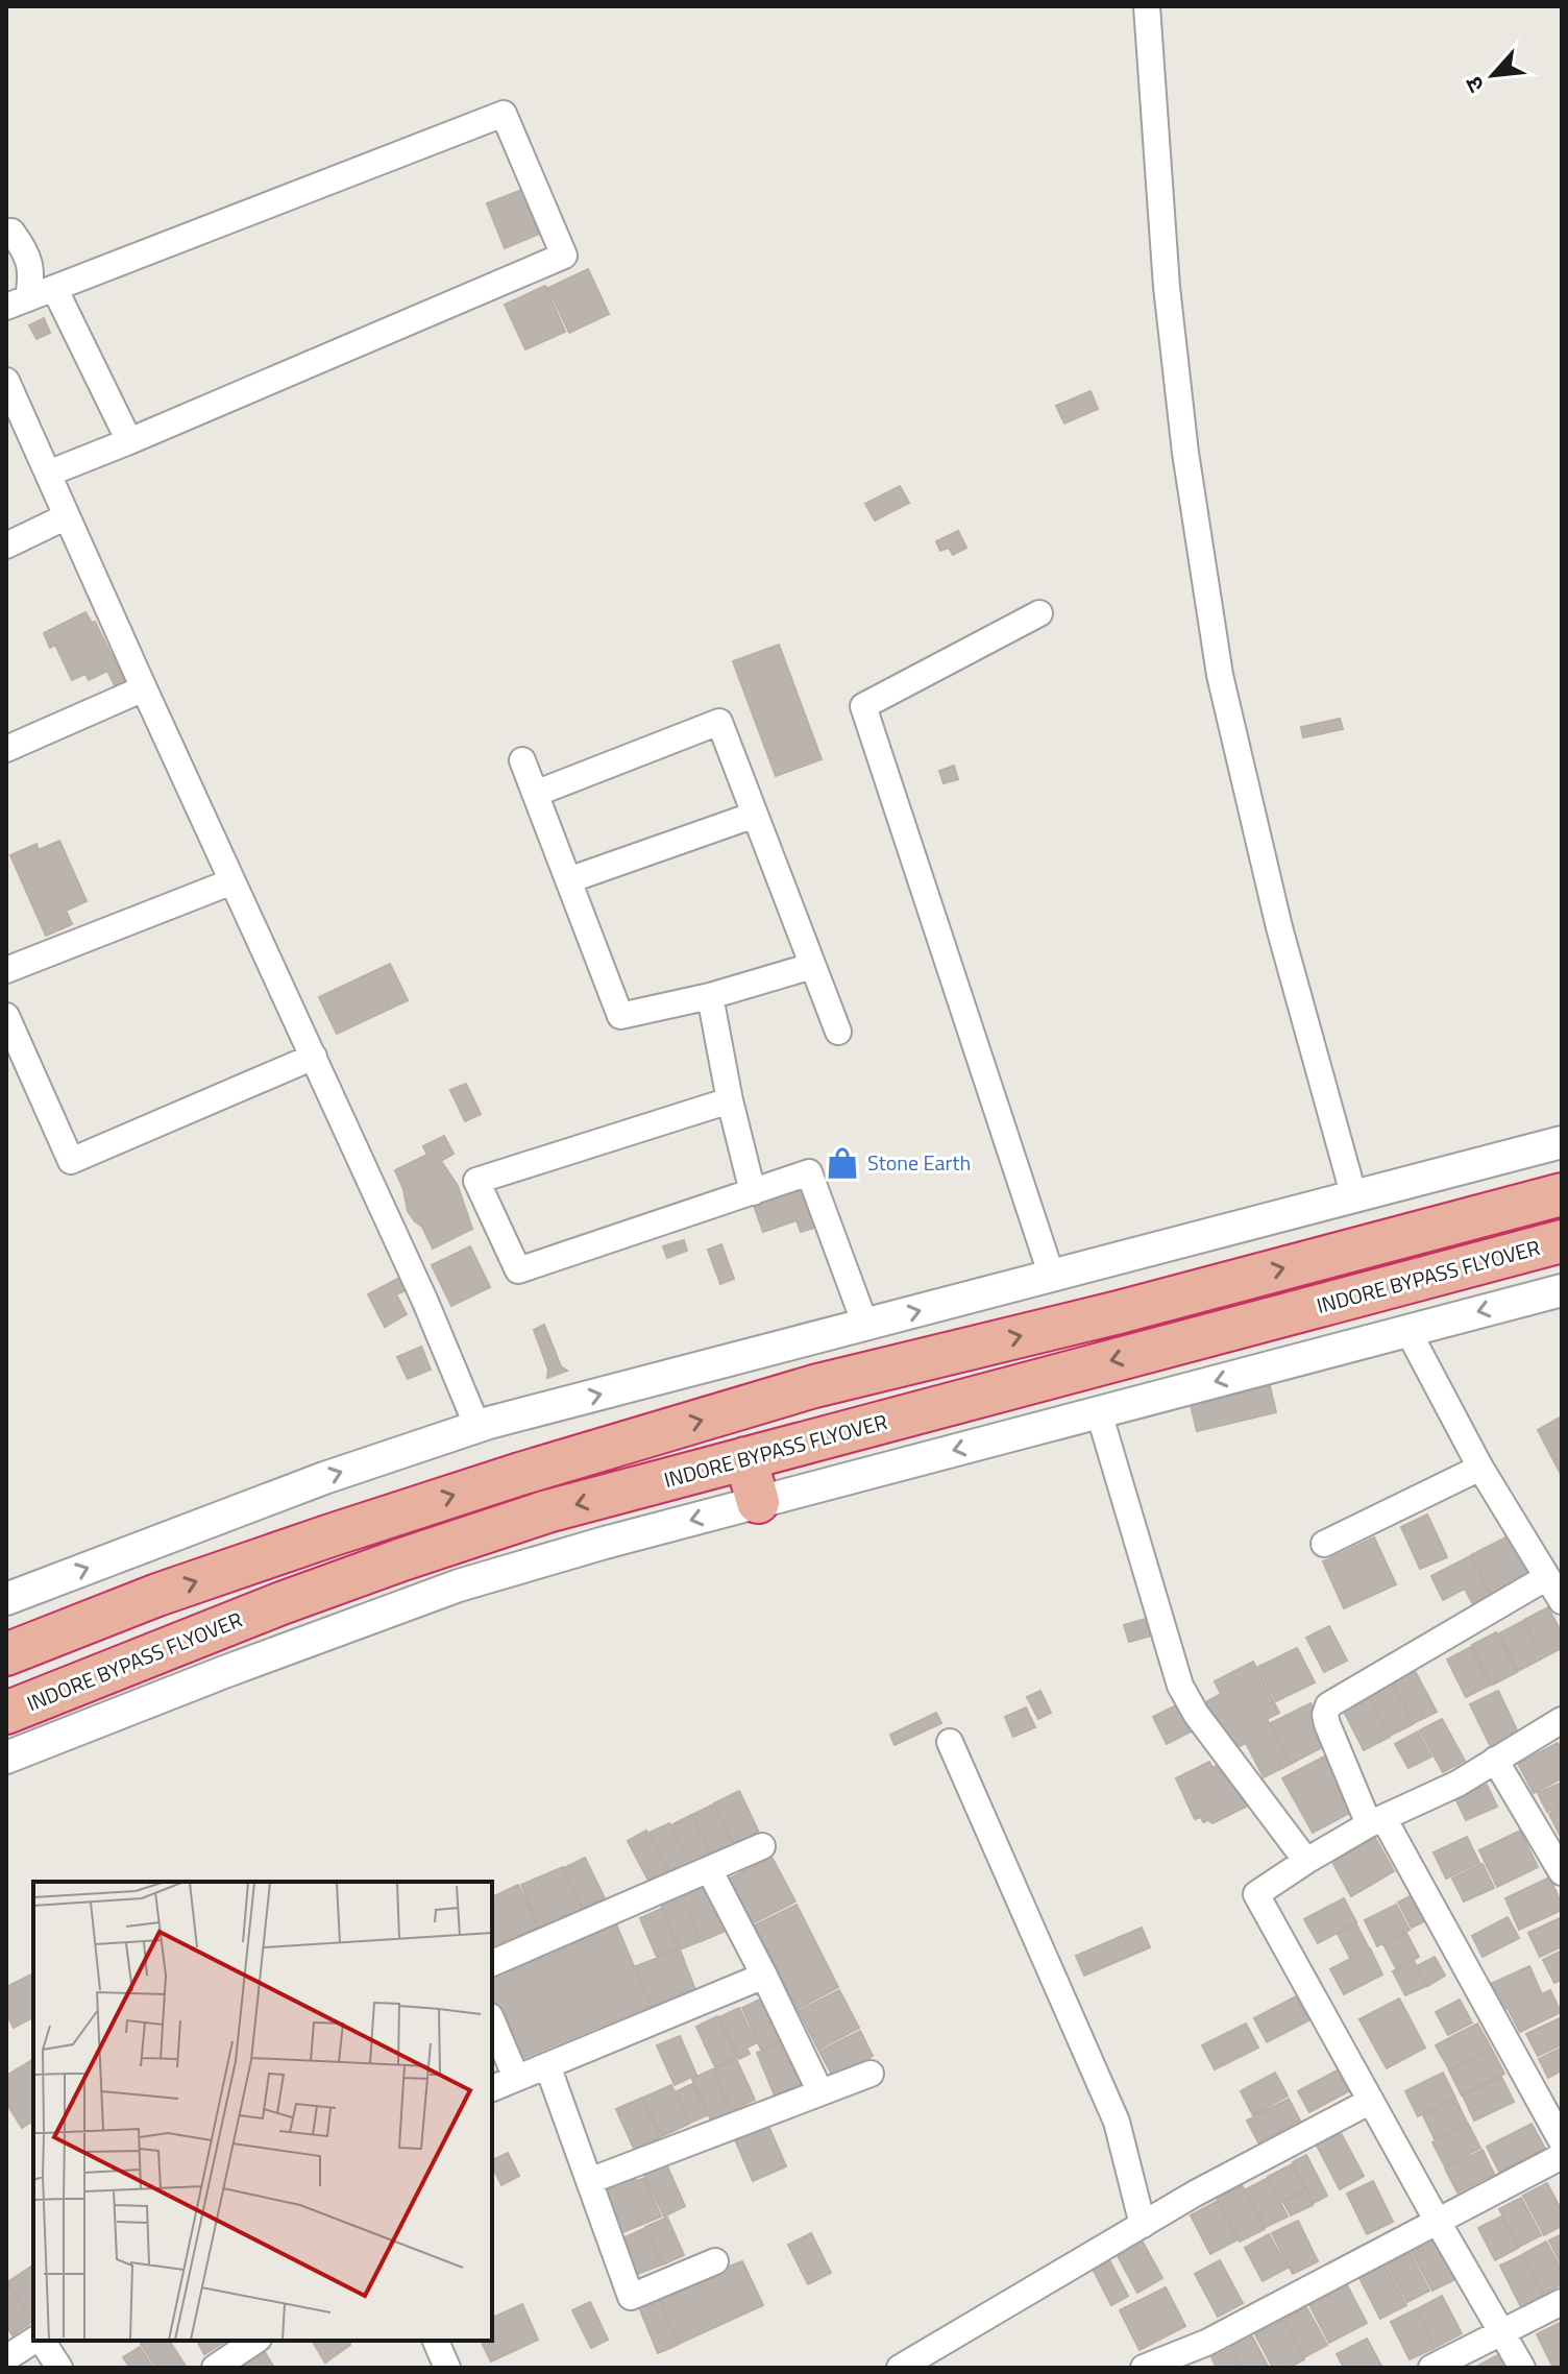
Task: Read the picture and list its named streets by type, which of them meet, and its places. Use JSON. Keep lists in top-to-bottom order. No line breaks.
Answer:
{"streets":{"highway":["INDORE BYPASS FLYOVER"]},"places":{"shop":["Stone Earth"]},"north":"bottom left"}
